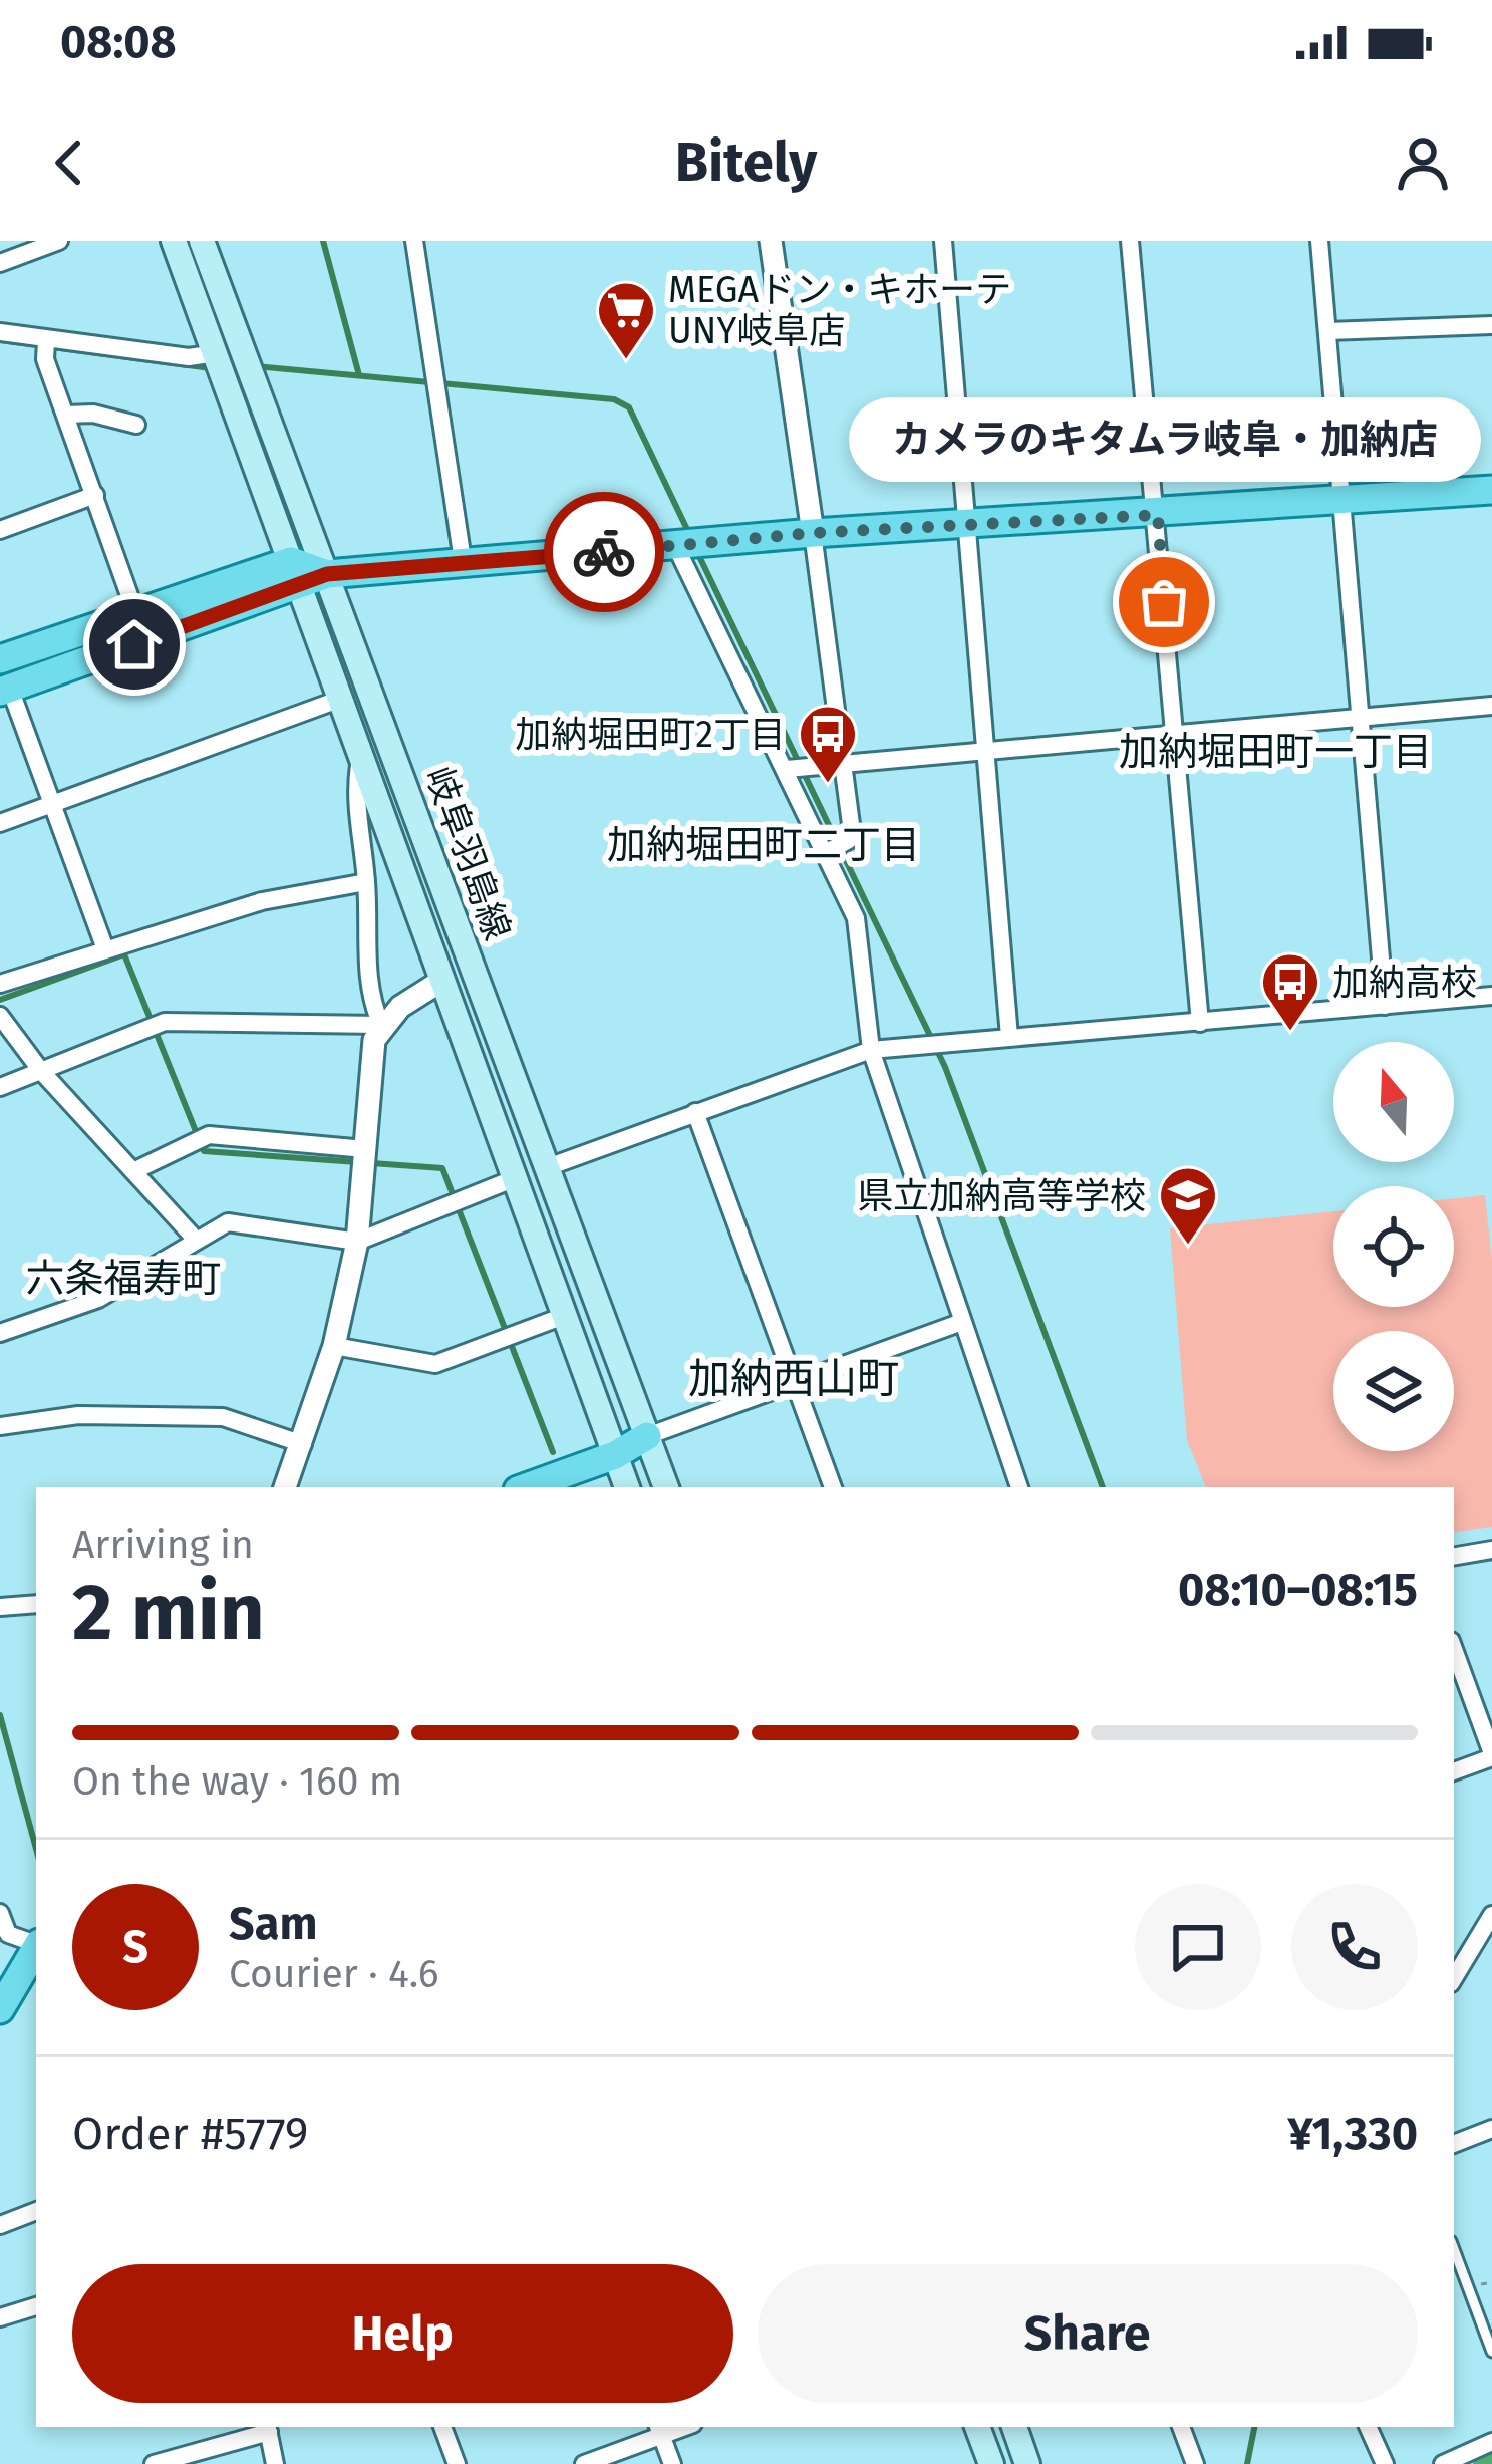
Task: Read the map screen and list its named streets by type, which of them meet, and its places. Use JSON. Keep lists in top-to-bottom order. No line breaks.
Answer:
{"streets":{"main road":["岐阜羽島線"]},"districts":["加納堀田町一丁目","加納堀田町二丁目","六条福寿町","加納西山町"],"places":{"supermarket":["MEGAドン・キホーテ UNY岐阜店"],"other":["カメラのキタムラ岐阜・加納店"],"bus stop":["加納堀田町2丁目","加納高校"],"school or university":["県立加納高等学校"]},"north":"top","page":{"status":"08:08","header":"Bitely","bubble":"カメラのキタムラ岐阜・加納店","heading":["2 min","Arriving in","08:10–08:15"],"panel":["Sam","Courier · 4.6","Order #5779","¥1,330"],"bar":"On the way · 160 m","round":"S","buttons":["Help","Share"]}}
